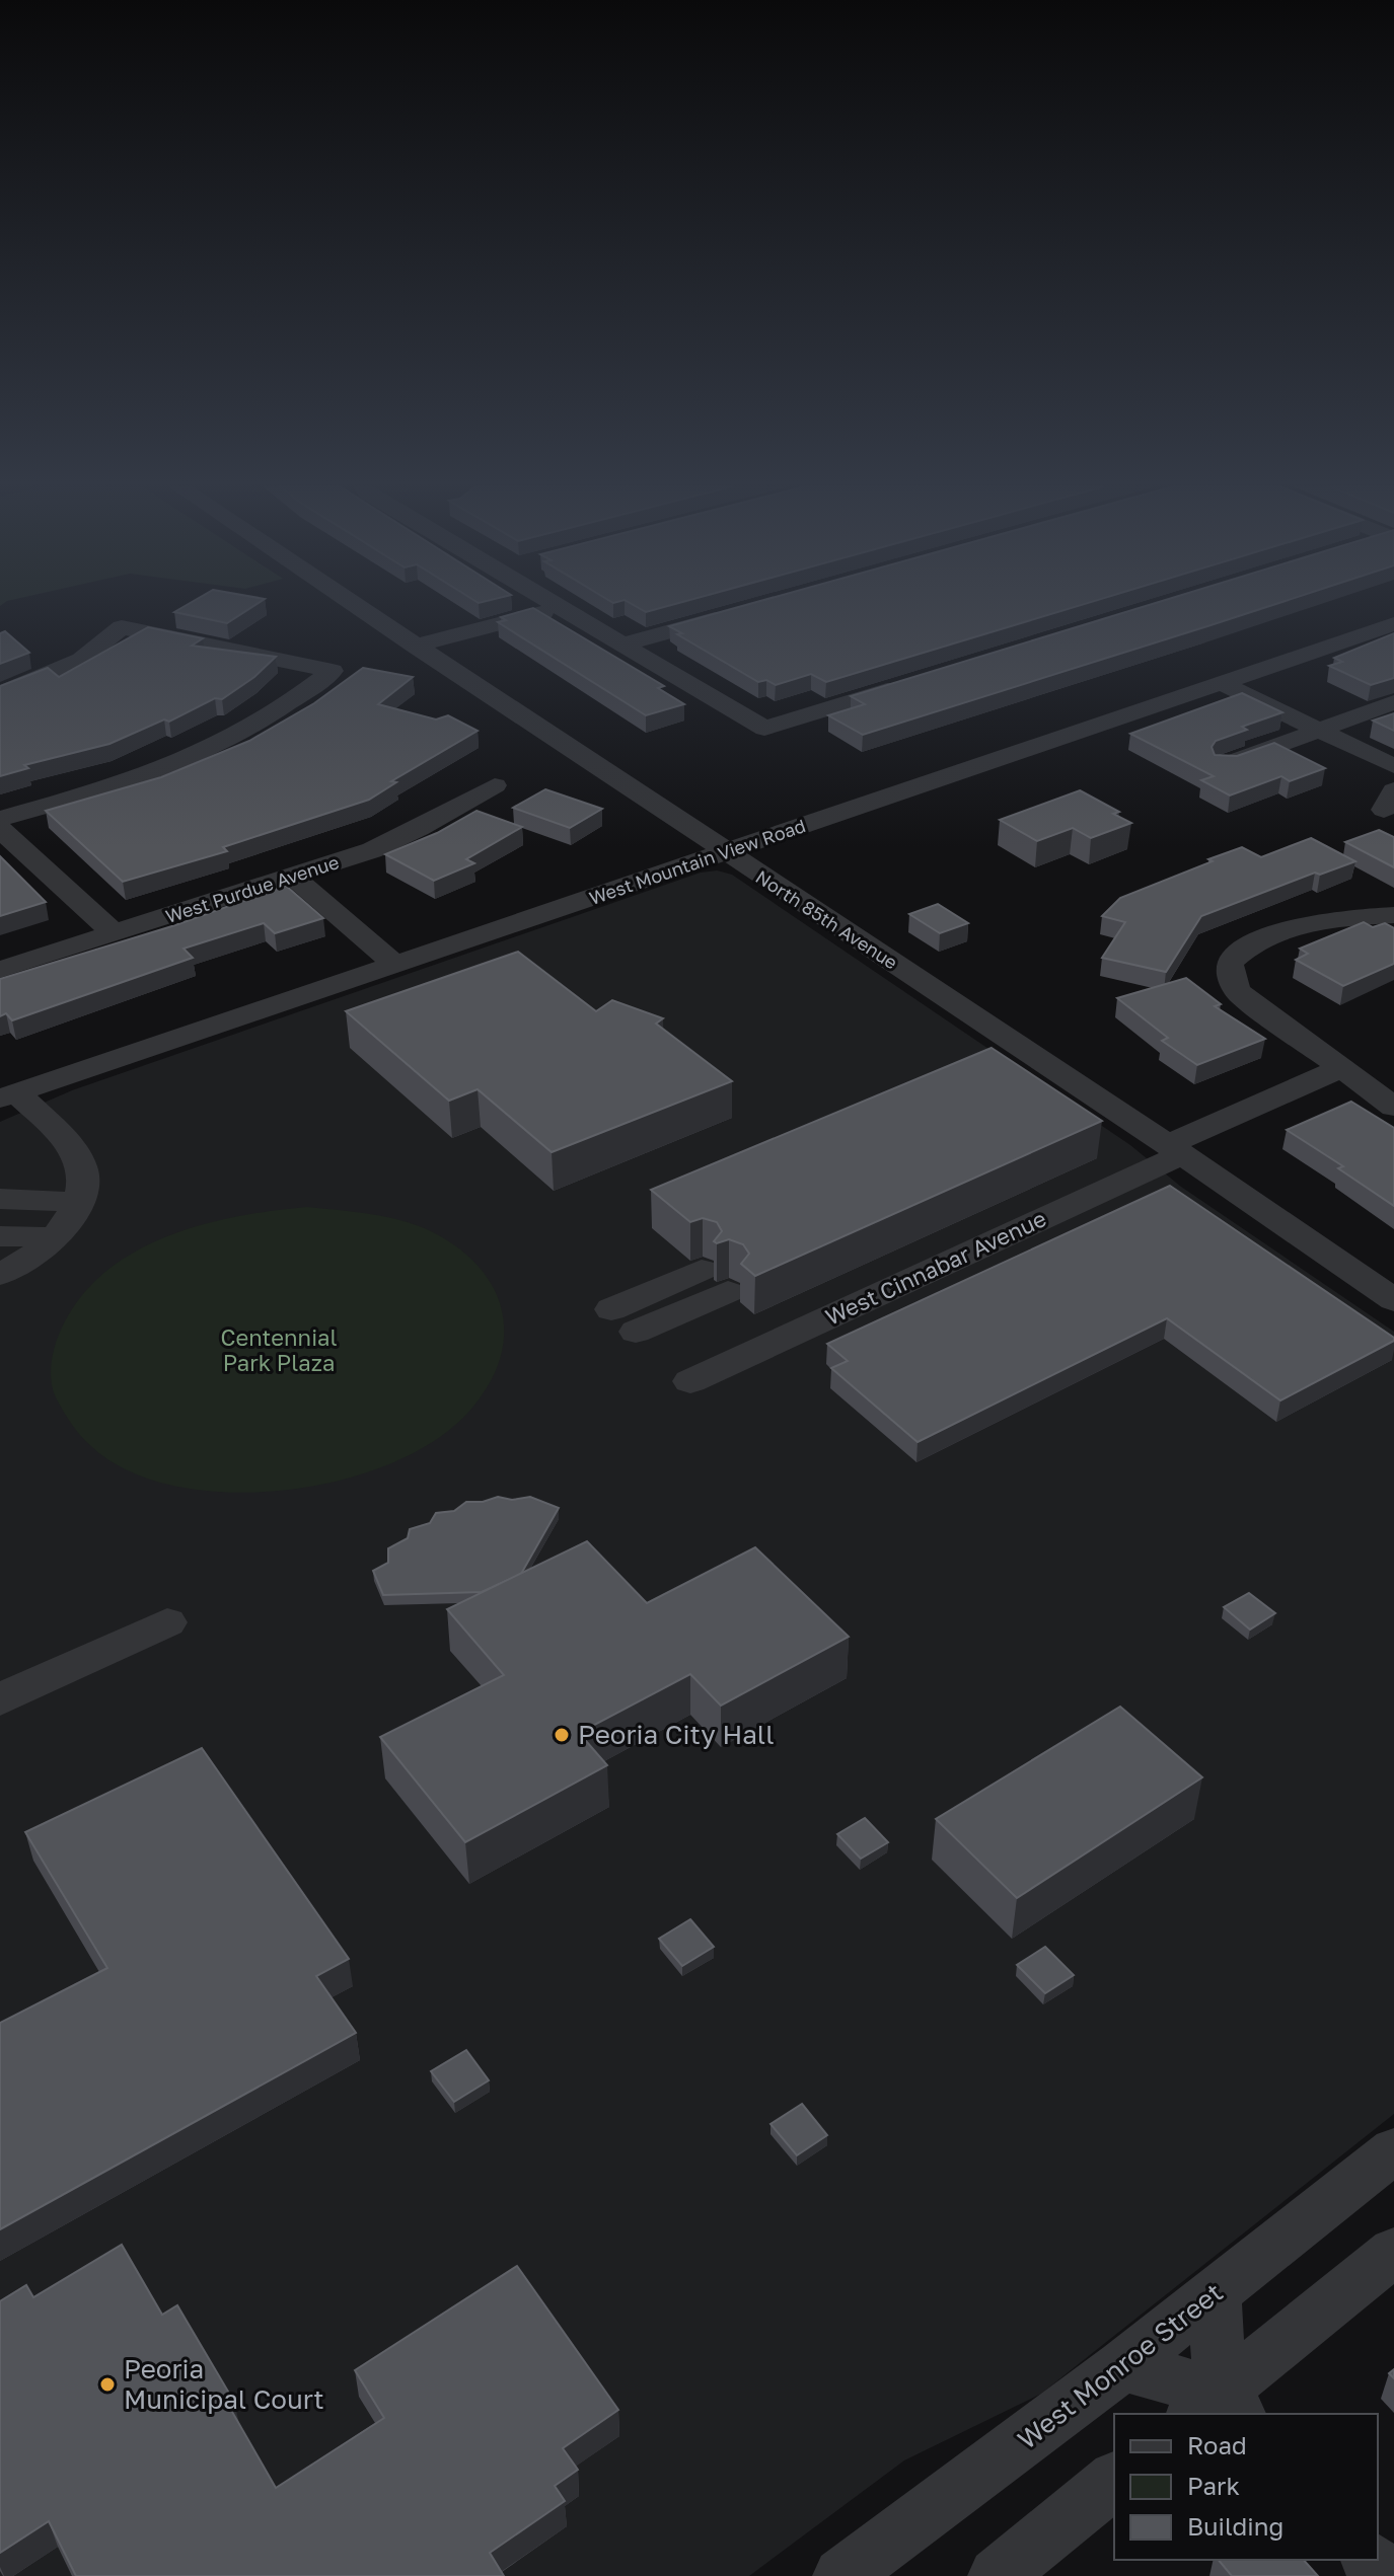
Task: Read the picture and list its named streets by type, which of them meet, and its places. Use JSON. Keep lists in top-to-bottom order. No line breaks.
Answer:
{"streets":{"street":["West Mountain View Road","West Purdue Avenue","North 85th Avenue","West Cinnabar Avenue","West Monroe Street"]},"crossings":[["West Mountain View Road","North 85th Avenue"],["North 85th Avenue","West Cinnabar Avenue"]],"parks":["Centennial Park Plaza"],"places":["Peoria City Hall","Peoria Municipal Court"],"legend":["Road","Park","Building"]}
